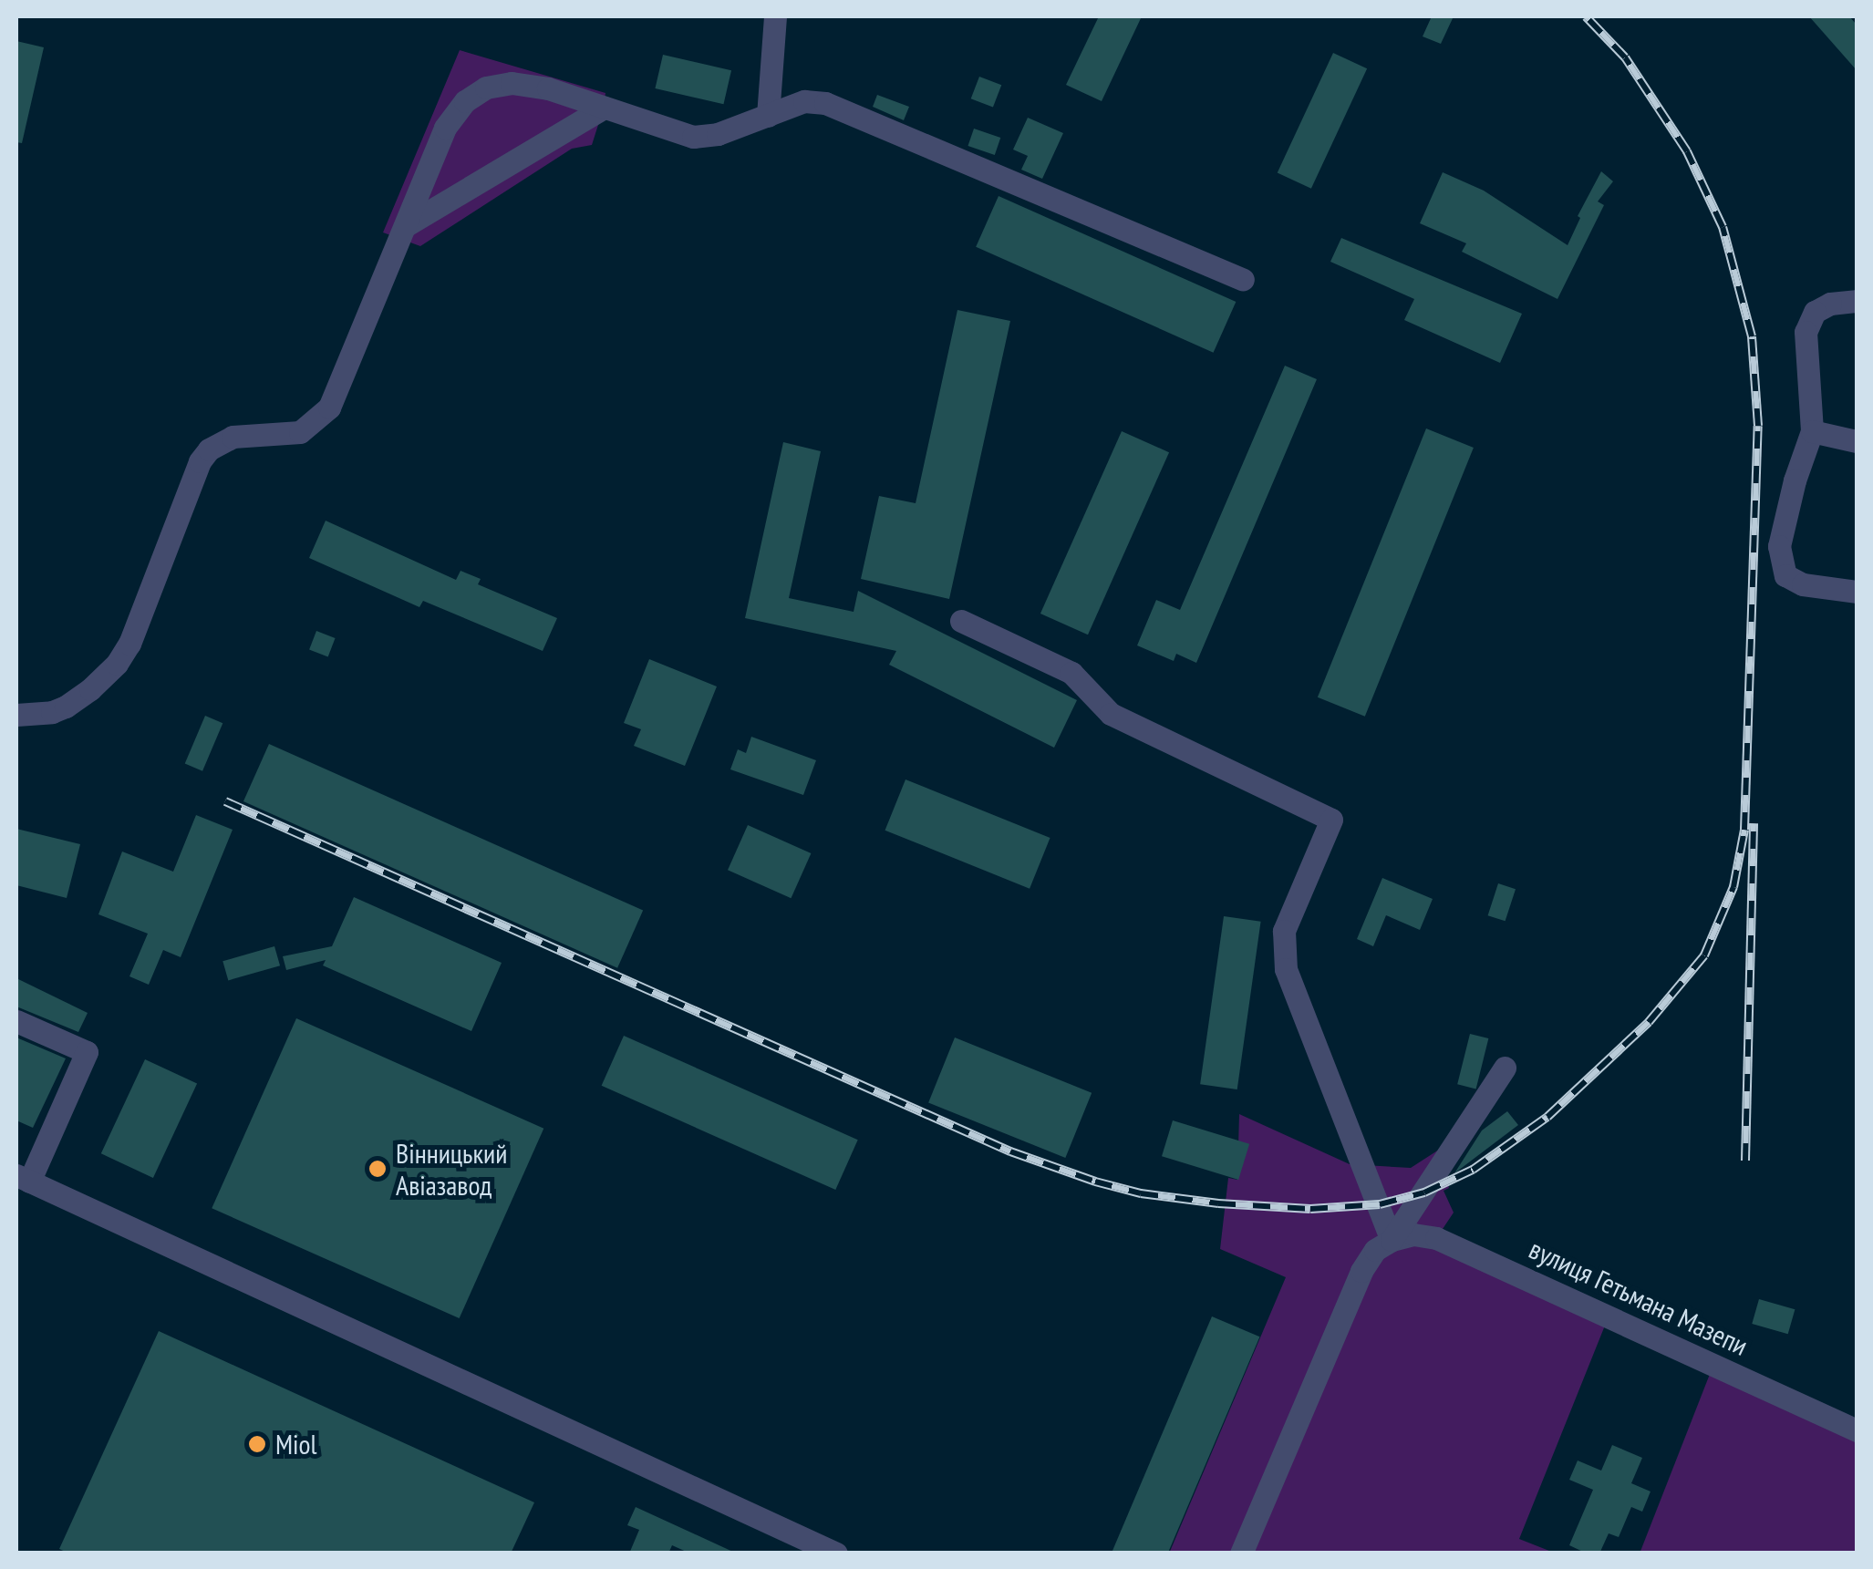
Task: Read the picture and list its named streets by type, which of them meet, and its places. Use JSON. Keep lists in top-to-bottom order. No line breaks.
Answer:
{"streets":{"street":["вулиця Гетьмана Мазепи"]},"places":["Вінницький Авіазавод","Miol"]}
